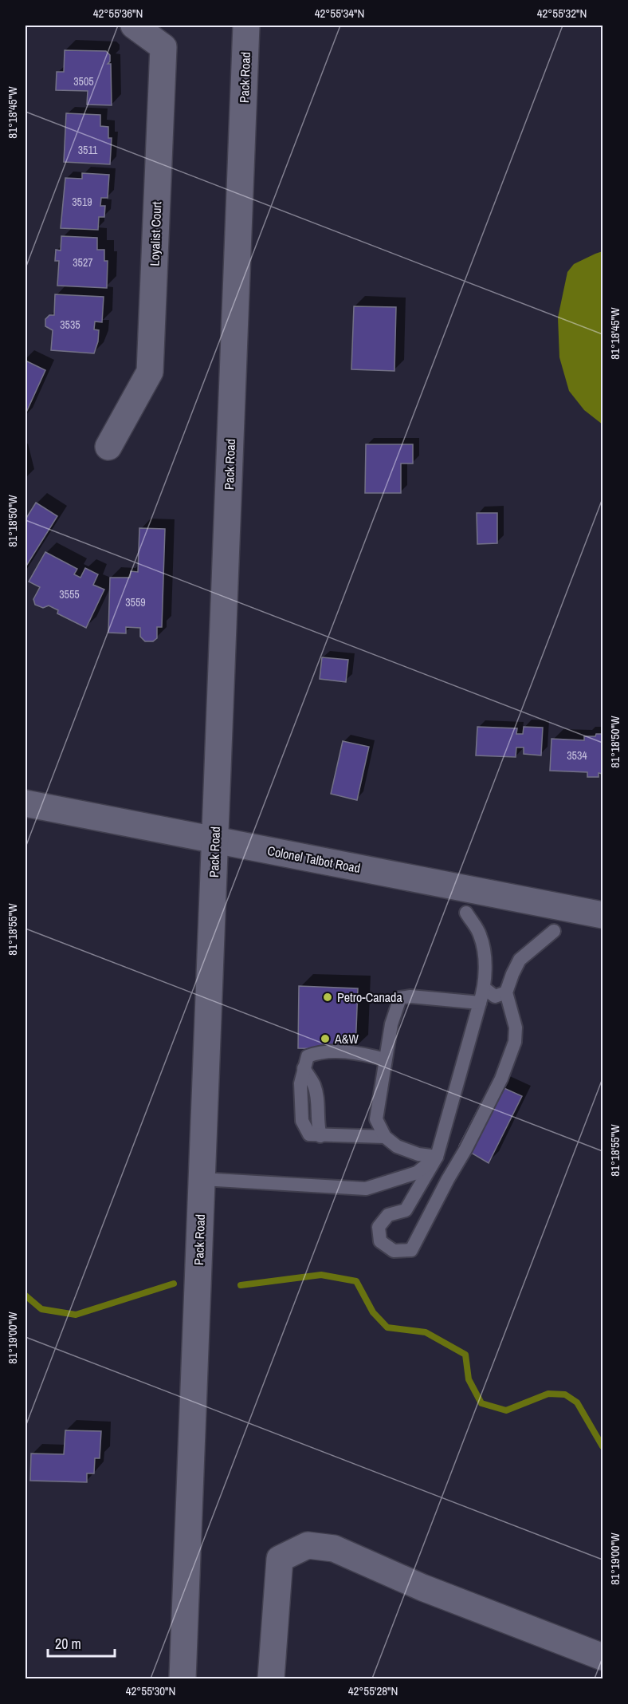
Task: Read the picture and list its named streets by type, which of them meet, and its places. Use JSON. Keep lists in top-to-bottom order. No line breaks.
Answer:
{"streets":{"street":["Pack Road","Loyalist Court","Colonel Talbot Road"]},"crossings":[["Pack Road","Colonel Talbot Road"]],"places":["Petro-Canada","A&W"],"house_numbers":["3505","3511","3519","3527","3535","3555","3559","3534"],"scale_bar":"20 m","coordinates":["42°55'36\"N","42°55'34\"N","42°55'32\"N","81°18'45\"W","81°18'50\"W","81°18'55\"W","81°19'00\"W","42°55'30\"N","42°55'28\"N"]}
